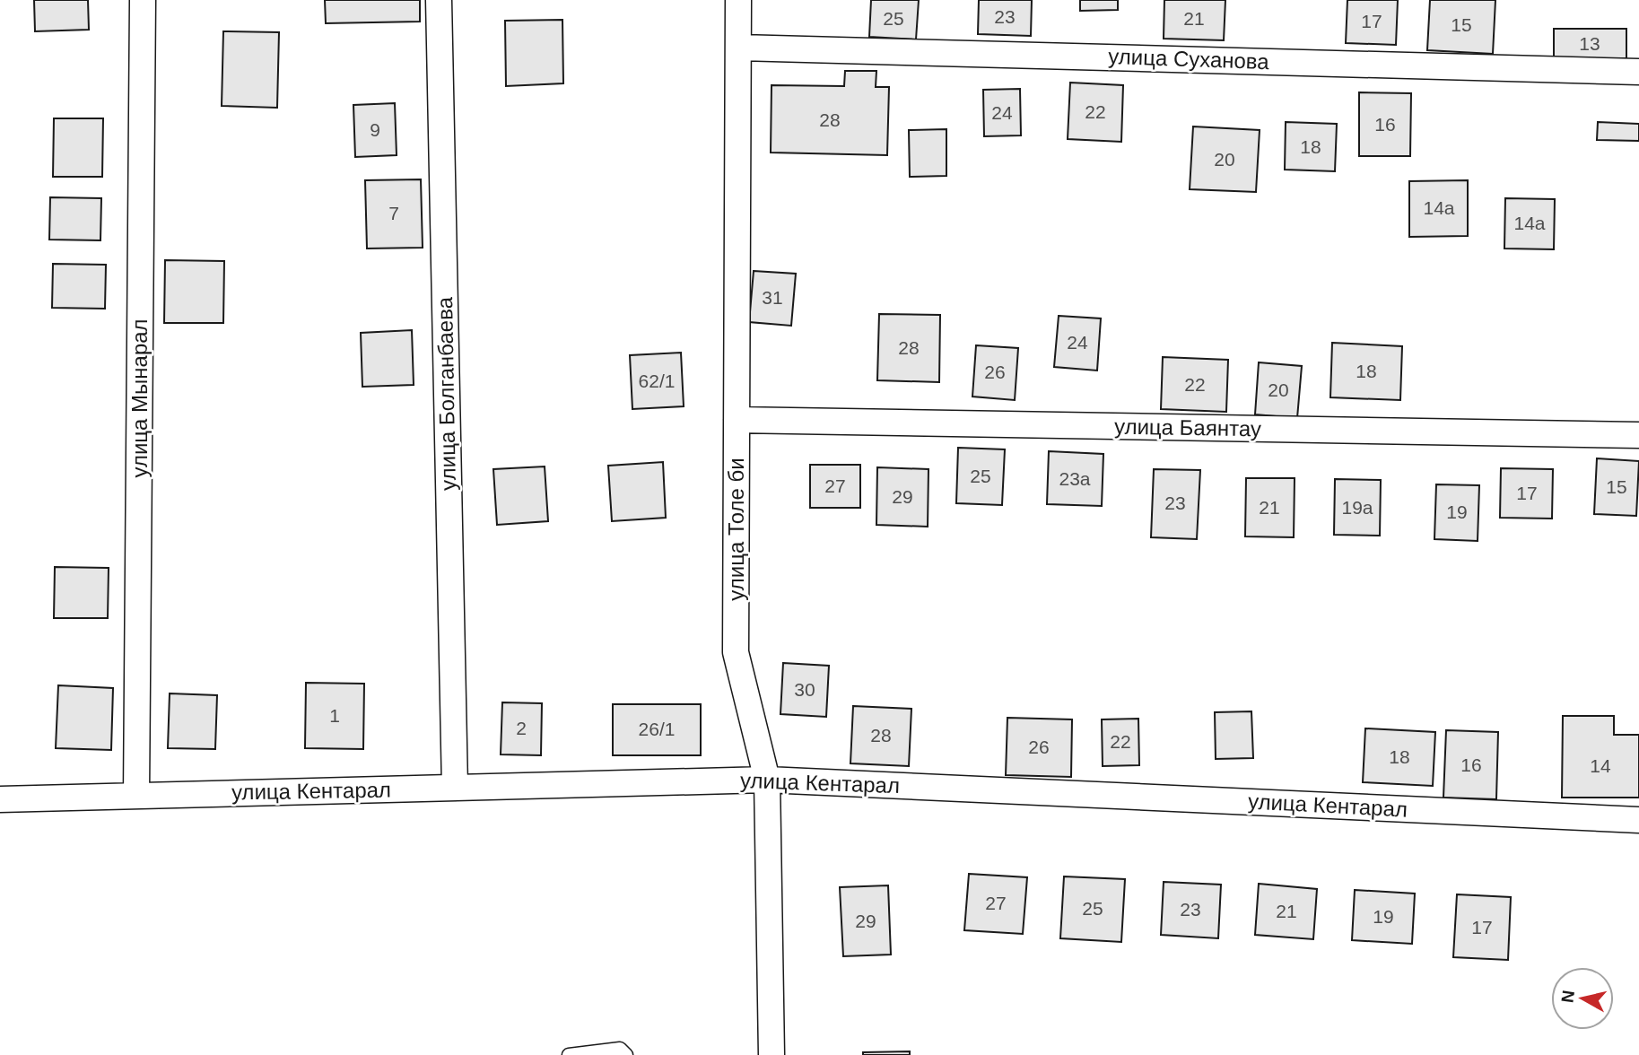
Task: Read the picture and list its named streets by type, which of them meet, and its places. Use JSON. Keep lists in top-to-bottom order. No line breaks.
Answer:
{"streets":{"street":["улица Суханова","улица Болганбаева","улица Мынарал","улица Баянтау","улица Толе би","улица Кентарал"]},"crossings":[["улица Суханова","улица Толе би"],["улица Болганбаева","улица Кентарал"],["улица Мынарал","улица Кентарал"],["улица Баянтау","улица Толе би"],["улица Толе би","улица Кентарал"]],"house_numbers":["23","25","21","17","15","13","22","24","28","16","9","18","20","14а","7","14а","31","24","28","18","26","62/1","22","20","25","23а","27","15","17","29","23","21","19а","19","30","1","2","26/1","28","22","26","18","16","14","27","25","23","21","19","29","17"],"north":"left"}
